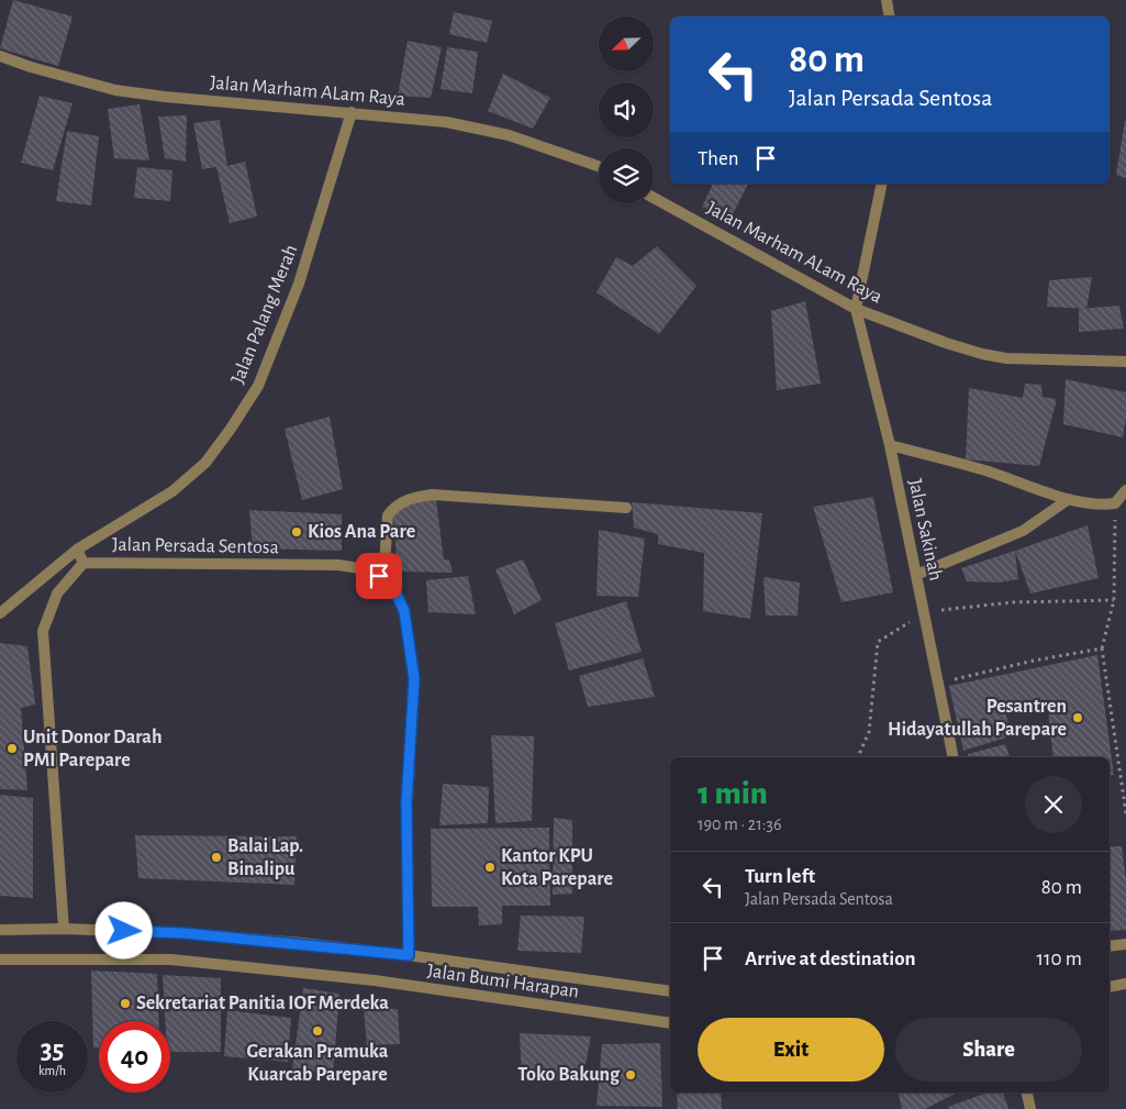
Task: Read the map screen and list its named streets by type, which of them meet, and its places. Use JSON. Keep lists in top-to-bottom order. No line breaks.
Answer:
{"streets":{"street":["Jalan Marham ALam Raya","Jalan Palang Merah","Jalan Sakinah","Jalan Persada Sentosa","Jalan Bumi Harapan"]},"crossings":[["Jalan Marham ALam Raya","Jalan Palang Merah"],["Jalan Marham ALam Raya","Jalan Sakinah"],["Jalan Persada Sentosa","Jalan Bumi Harapan"]],"places":["Kios Ana Pare","Pesantren Hidayatullah Parepare","Unit Donor Darah PMI Parepare","Balai Lap. Binalipu","Kantor KPU Kota Parepare","Sekretariat Panitia IOF Merdeka","Gerakan Pramuka Kuarcab Parepare","Toko Bakung"],"north":"bottom left","page":{"turn":["80 m","Jalan Persada Sentosa"],"then":"Then","heading":["1 min","190 m · 21:36"],"list":[{"name":"Turn left","note":"Jalan Persada Sentosa","value":"80 m"},{"name":"Arrive at destination","value":"110 m"}],"buttons":["Exit","Share"],"speed":"35 km/h","limit":"40"}}
